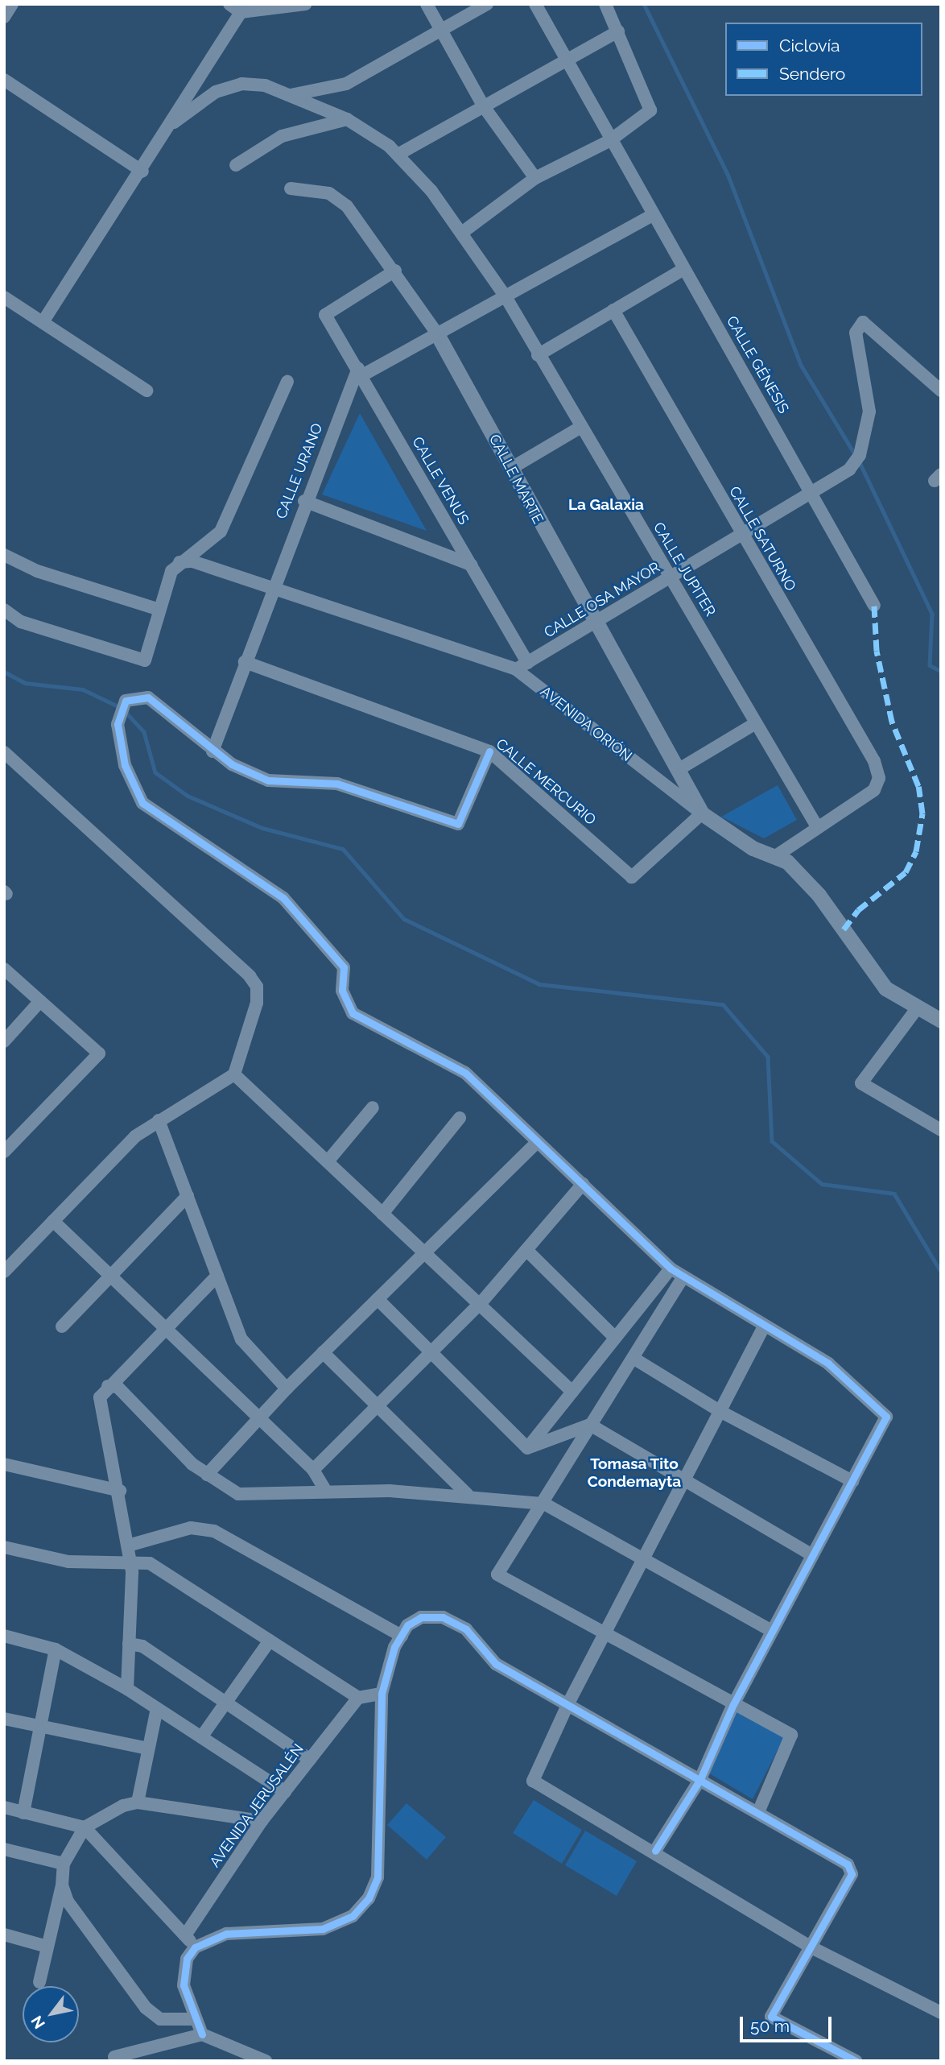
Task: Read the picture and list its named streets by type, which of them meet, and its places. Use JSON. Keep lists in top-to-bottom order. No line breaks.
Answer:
{"streets":{"street":["CALLE GÉNESIS","CALLE URANO","CALLE MARTE","CALLE VENUS","CALLE SATURNO","CALLE JUPITER","CALLE OSA MAYOR","AVENIDA ORIÓN","CALLE MERCURIO","AVENIDA JERUSALÉN"]},"crossings":[["CALLE GÉNESIS","CALLE OSA MAYOR"],["CALLE URANO","CALLE VENUS"],["CALLE URANO","AVENIDA ORIÓN"],["CALLE URANO","CALLE MERCURIO"],["CALLE MARTE","CALLE VENUS"],["CALLE MARTE","CALLE OSA MAYOR"],["CALLE MARTE","AVENIDA ORIÓN"],["CALLE MARTE","CALLE MERCURIO"],["CALLE VENUS","CALLE OSA MAYOR"],["CALLE SATURNO","CALLE JUPITER"],["CALLE SATURNO","CALLE OSA MAYOR"],["CALLE JUPITER","CALLE OSA MAYOR"],["CALLE OSA MAYOR","AVENIDA ORIÓN"],["AVENIDA ORIÓN","CALLE MERCURIO"]],"districts":["La Galaxia","Tomasa Tito Condemayta"],"legend":["Ciclovía","Sendero"],"scale_bar":"50 m","north":"bottom left"}
